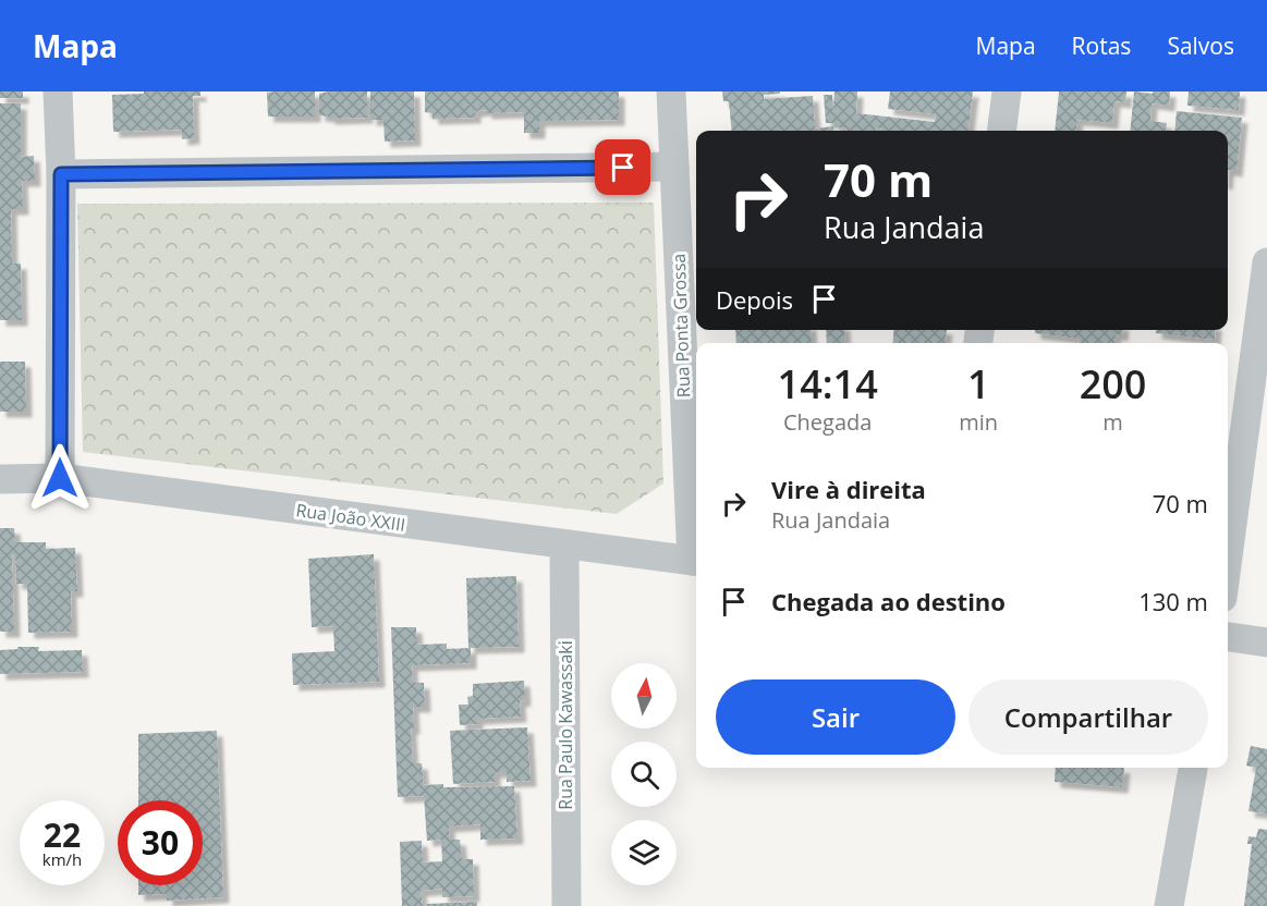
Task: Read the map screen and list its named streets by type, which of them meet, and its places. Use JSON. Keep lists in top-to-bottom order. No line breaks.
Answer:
{"streets":{"street":["Rua Ponta Grossa","Rua João XXIII","Rua Paulo Kawassaki"]},"crossings":[["Rua Ponta Grossa","Rua João XXIII"],["Rua João XXIII","Rua Paulo Kawassaki"]],"north":"top","page":{"header":"Mapa","nav":["Mapa","Rotas","Salvos"],"turn":["70 m","Rua Jandaia"],"then":"Depois","eta":["14:14","Chegada","1","min","200","m"],"list":[{"name":"Vire à direita","note":"Rua Jandaia","value":"70 m"},{"name":"Chegada ao destino","value":"130 m"}],"buttons":["Sair","Compartilhar"],"speed":"22 km/h","limit":"30"}}
